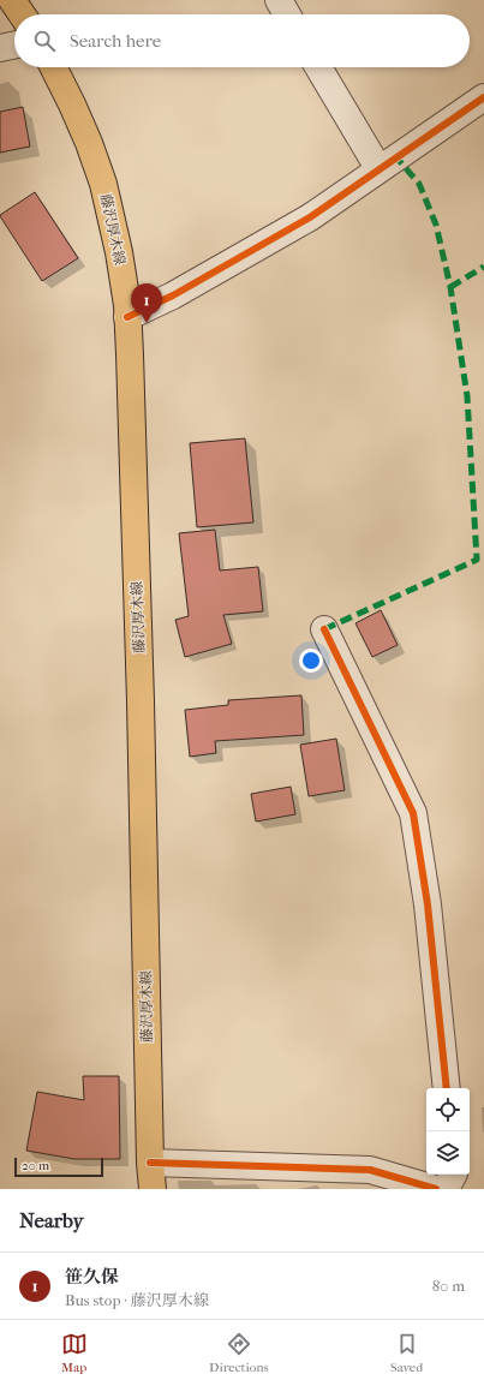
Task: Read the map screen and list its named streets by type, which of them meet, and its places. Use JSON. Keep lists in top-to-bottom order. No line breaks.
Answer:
{"streets":{"main road":["藤沢厚木線"]},"scale_bar":"20 m","page":{"search":"Search here","pins":"1","scale":"20 m","heading":"Nearby","list":[{"mark":"1","name":"笹久保","note":"Bus stop · 藤沢厚木線","value":"80 m"}],"nav":["Map","Directions","Saved"]}}
